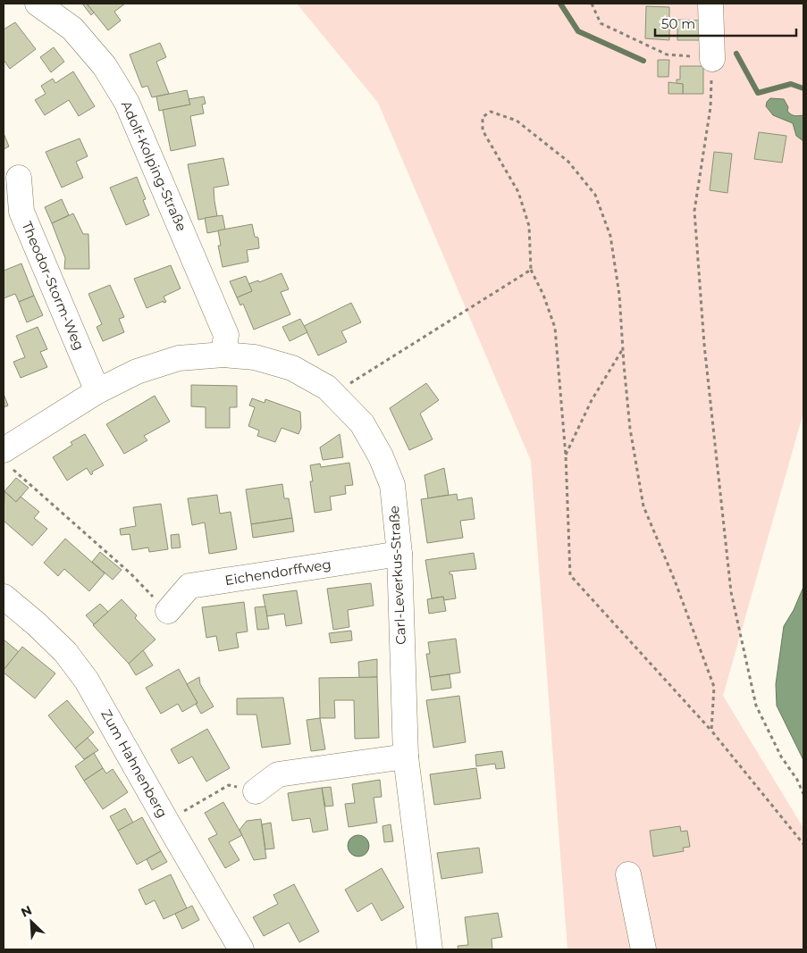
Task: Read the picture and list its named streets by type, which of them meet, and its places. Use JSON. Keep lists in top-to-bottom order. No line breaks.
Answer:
{"streets":{"street":["Adolf-Kolping-Straße","Theodor-Storm-Weg","Eichendorffweg","Carl-Leverkus-Straße","Zum Hahnenberg"]},"crossings":[["Adolf-Kolping-Straße","Carl-Leverkus-Straße"],["Theodor-Storm-Weg","Carl-Leverkus-Straße"],["Eichendorffweg","Carl-Leverkus-Straße"]],"scale_bar":"50 m","north":"top left"}
